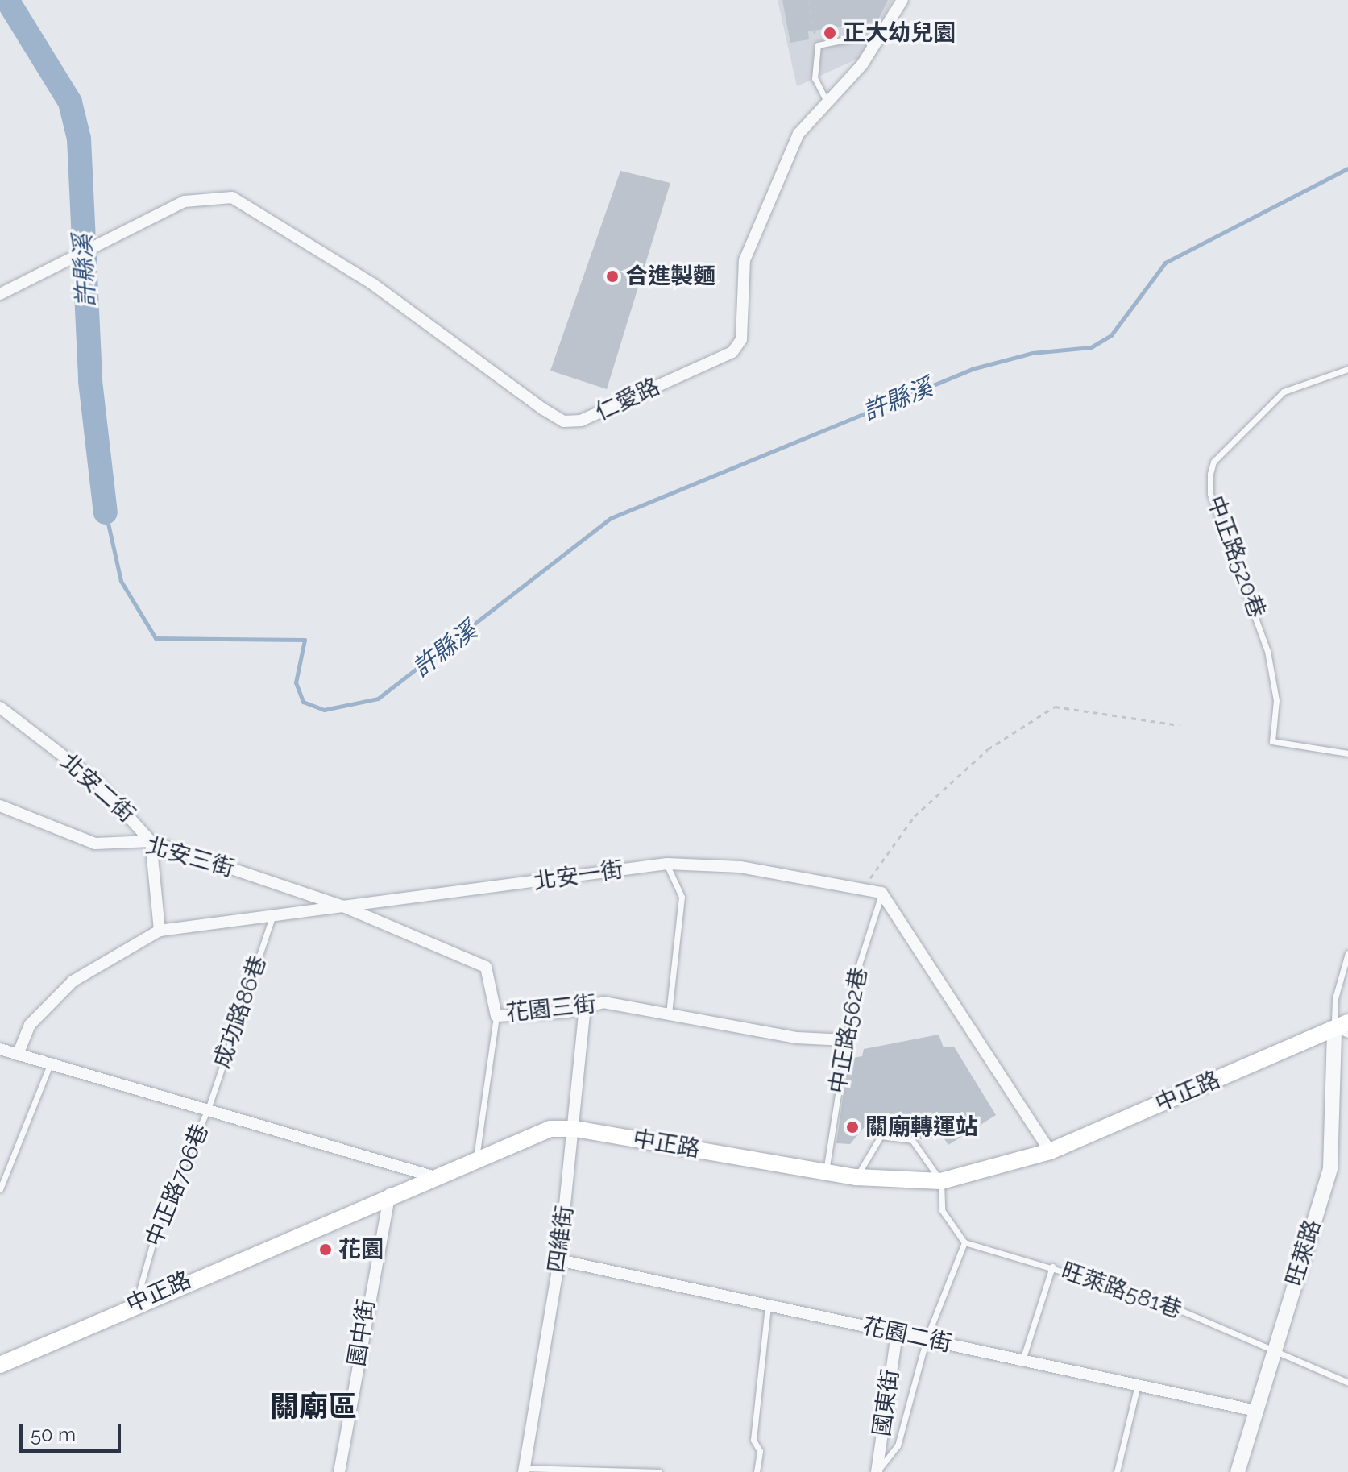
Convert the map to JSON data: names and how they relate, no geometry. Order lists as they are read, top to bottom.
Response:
{
  "streets": {
    "main road": ["中正路"],
    "street": [
      "仁愛路",
      "北安二街",
      "北安三街",
      "北安一街",
      "花園三街",
      "四維街",
      "旺萊路",
      "園中街",
      "花園二街",
      "國東街"
    ],
    "lane": [
      "中正路520巷",
      "成功路86巷",
      "中正路562巷",
      "中正路706巷",
      "旺萊路581巷"
    ]
  },
  "crossings": [
    ["北安二街", "北安三街"],
    ["北安二街", "北安一街"],
    ["北安三街", "北安一街"],
    ["北安三街", "花園三街"],
    ["北安一街", "花園三街"],
    ["北安一街", "成功路86巷"],
    ["北安一街", "中正路562巷"],
    ["花園三街", "中正路562巷"],
    ["花園三街", "四維街"],
    ["成功路86巷", "中正路706巷"],
    ["中正路562巷", "中正路"],
    ["中正路", "中正路706巷"],
    ["中正路", "四維街"],
    ["中正路", "旺萊路"],
    ["中正路", "園中街"],
    ["四維街", "花園二街"],
    ["旺萊路", "旺萊路581巷"],
    ["旺萊路", "花園二街"],
    ["花園二街", "國東街"]
  ],
  "districts": ["關廟區"],
  "water": ["許縣溪"],
  "places": [
    "正大幼兒園",
    "合進製麵",
    "關廟轉運站",
    "花園"
  ],
  "scale_bar": "50 m"
}
